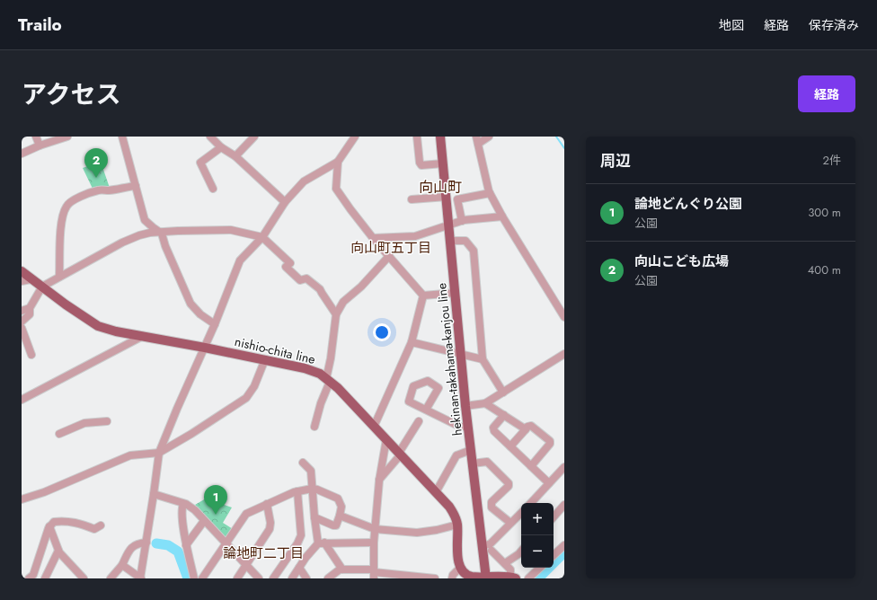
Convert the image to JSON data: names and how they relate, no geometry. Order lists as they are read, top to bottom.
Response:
{
  "streets": {
    "main road": ["nishio-chita line", "hekinan-takahama-kanjou line"]
  },
  "districts": ["向山町", "向山町五丁目", "論地町二丁目"],
  "page": {
    "header": "Trailo",
    "nav": ["地図", "経路", "保存済み"],
    "title": "アクセス",
    "buttons": "経路",
    "heading": ["周辺", "2件"],
    "pins": ["2", "1"],
    "list": [
      {
        "mark": "1",
        "name": "論地どんぐり公園",
        "note": "公園",
        "value": "300 m"
      },
      {
        "mark": "2",
        "name": "向山こども広場",
        "note": "公園",
        "value": "400 m"
      }
    ],
    "map_buttons": ["+", "−"]
  }
}
